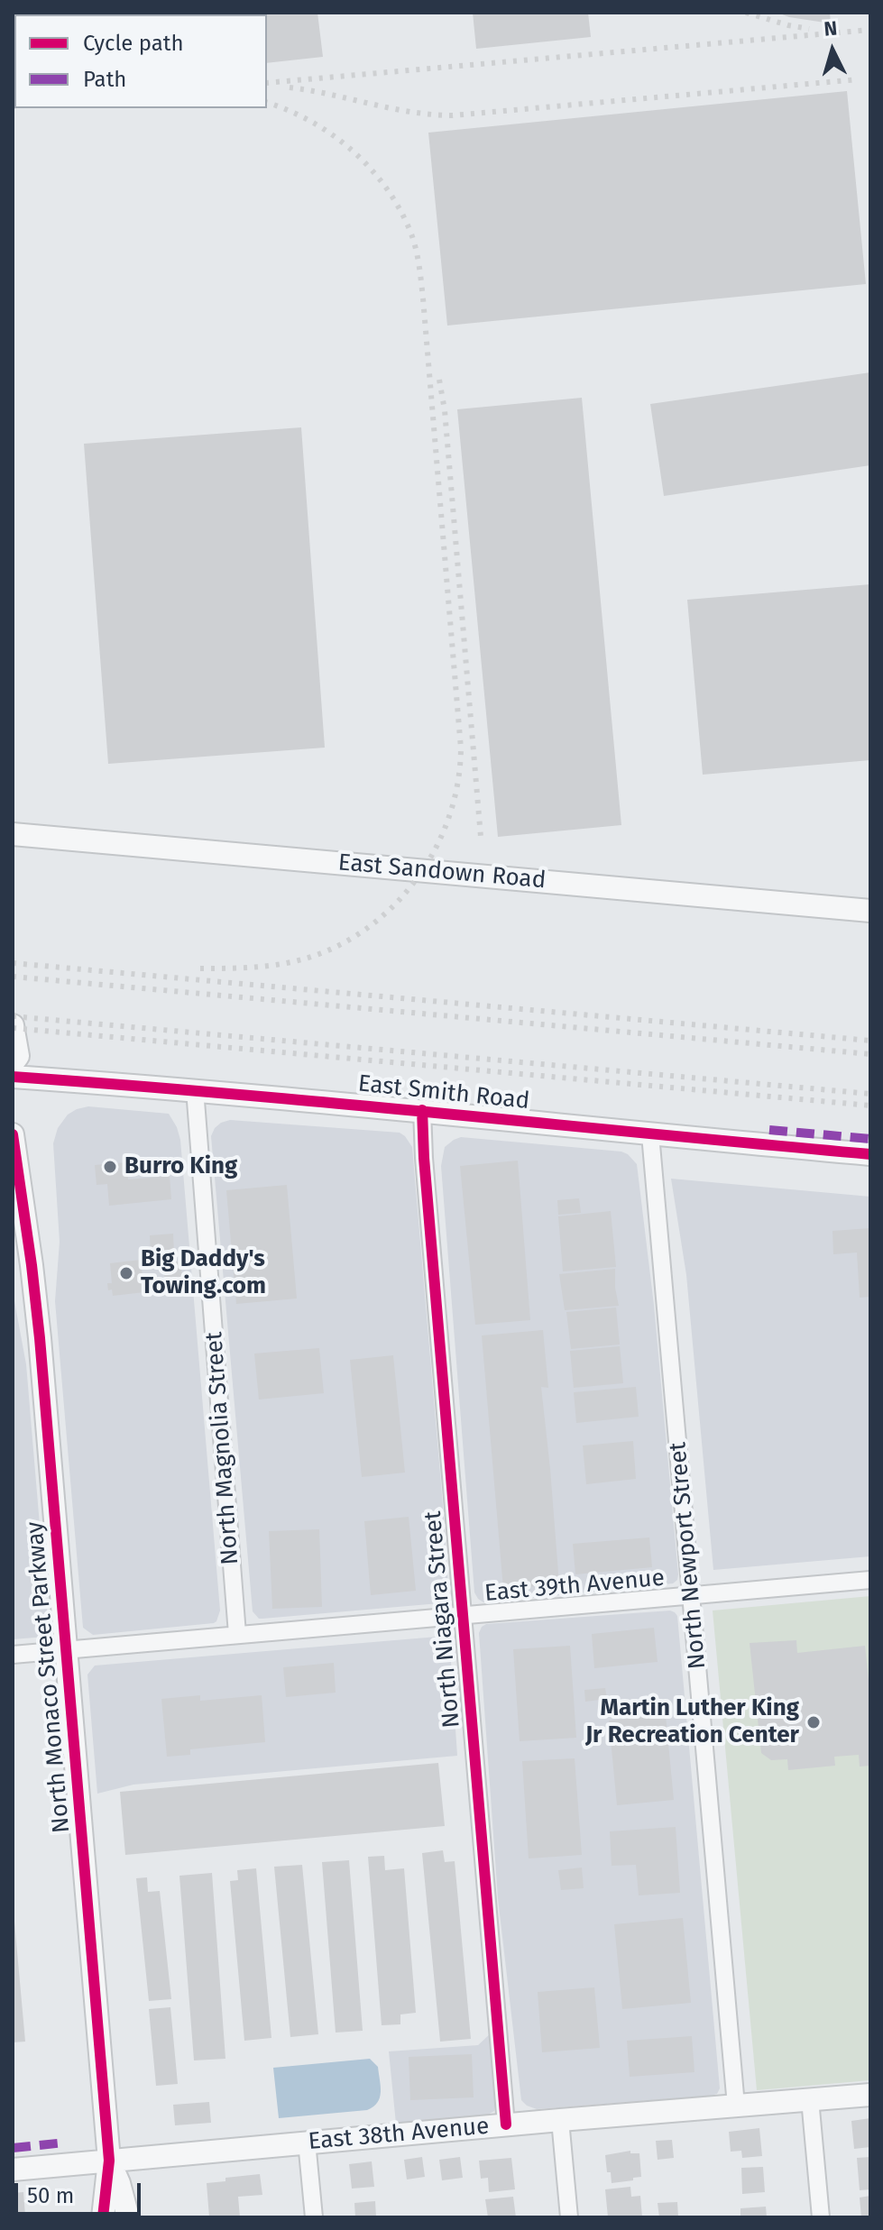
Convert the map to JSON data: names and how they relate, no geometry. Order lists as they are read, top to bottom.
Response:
{
  "streets": {
    "street": [
      "East Sandown Road",
      "East Smith Road",
      "North Magnolia Street",
      "North Newport Street",
      "East 39th Avenue",
      "North Niagara Street",
      "North Monaco Street Parkway",
      "East 38th Avenue"
    ]
  },
  "crossings": [
    ["East Smith Road", "North Magnolia Street"],
    ["East Smith Road", "North Newport Street"],
    ["East Smith Road", "North Niagara Street"],
    ["North Magnolia Street", "East 39th Avenue"],
    ["North Newport Street", "East 39th Avenue"],
    ["North Newport Street", "East 38th Avenue"],
    ["East 39th Avenue", "North Niagara Street"],
    ["East 39th Avenue", "North Monaco Street Parkway"],
    ["North Niagara Street", "East 38th Avenue"],
    ["North Monaco Street Parkway", "East 38th Avenue"]
  ],
  "places": ["Burro King", "Big Daddy's Towing.com", "Martin Luther King Jr Recreation Center"],
  "legend": ["Cycle path", "Path"],
  "scale_bar": "50 m",
  "north": "top"
}
